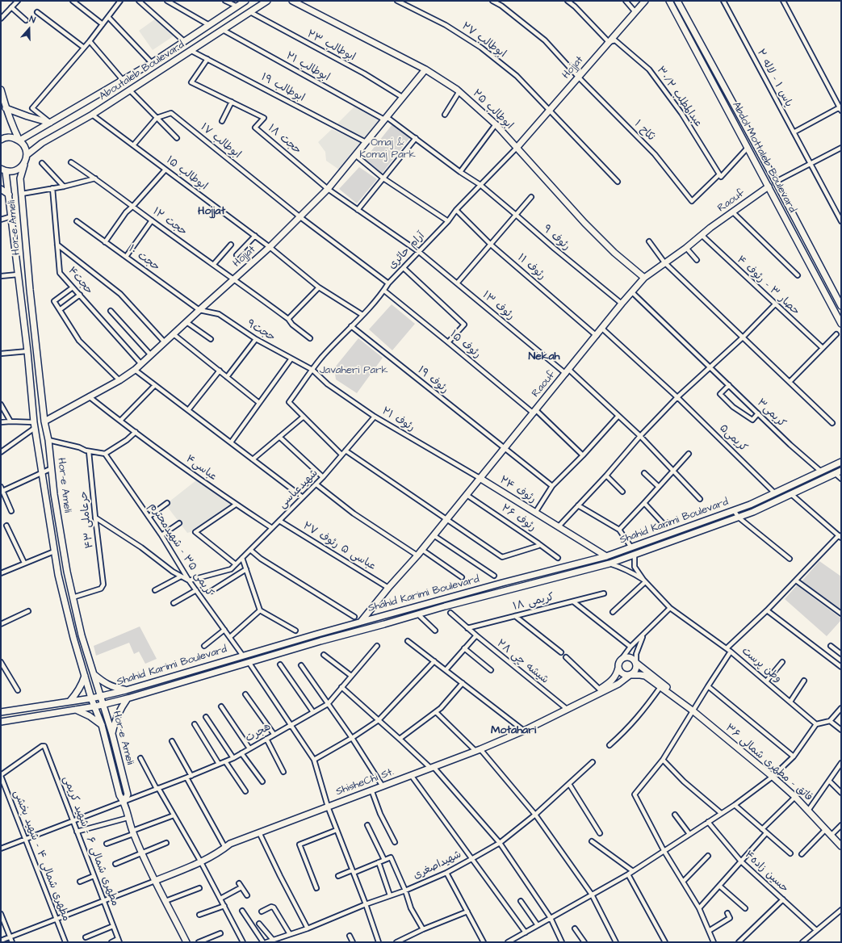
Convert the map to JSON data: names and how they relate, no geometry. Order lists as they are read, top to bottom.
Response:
{
  "streets": {
    "main road": [
      "Hojjat",
      "Aboutaleb Boulevard",
      "ابوطالب ۲۵",
      "Abdol Mottaleb Boulevard",
      "Raouf",
      "Hor-e Ameli",
      "رئوف ۲۴",
      "Shahid Karimi Boulevard",
      "فاتق - مطهری شمالی ۳۶",
      "ShisheChi St."
    ],
    "street": [
      "ابوطالب ۲۷",
      "ابوطالب ۲۳",
      "ابوطالب ۲۱",
      "یاس ۱ - لاله ۲",
      "ابوطالب ۱۹",
      "عبدالمطلب ۳۰/۲",
      "نکاح ۱",
      "حجت ۱۸",
      "ابوطالب ۱۷",
      "ابوطالب ۱۵",
      "حجت ۱۲",
      "رئوف ۹",
      "آرام حائری",
      "حجت ۱۰",
      "رئوف ۱۱",
      "حجت۴",
      "حصار ۳ - رئوف ۴",
      "رئوف ۱۳",
      "حجت۹",
      "رئوف ۱۵",
      "رئوف ۱۹",
      "کریمی۳",
      "رئوف ۲۱",
      "کریمی۵",
      "عباسی۴",
      "شهیدعباسی",
      "رئوف ۲۶",
      "حرعاملی ۴۳",
      "عباسی ۵ رئوف ۲۷",
      "کریمی ۳۵ - شهیدمحترم",
      "کریمی ۱۸",
      "شیشه چی ۲۸",
      "وطن پرست",
      "هجرت",
      "مطهری شمالی ۶ - شهید کریمی",
      "مطهری شمالی ۴ - شهید بخشی",
      "شهیداصغری",
      "حسین زاده۴"
    ]
  },
  "crossings": [
    ["ابوطالب ۲۷", "Hojjat"],
    ["ابوطالب ۲۳", "Hojjat"],
    ["ابوطالب ۲۳", "Aboutaleb Boulevard"],
    ["ابوطالب ۲۱", "Hojjat"],
    ["ابوطالب ۲۱", "Aboutaleb Boulevard"],
    ["ابوطالب ۲۱", "رئوف ۹"],
    ["Hojjat", "ابوطالب ۱۹"],
    ["Hojjat", "عبدالمطلب ۳۰/۲"],
    ["Hojjat", "ابوطالب ۲۵"],
    ["Hojjat", "نکاح ۱"],
    ["Hojjat", "حجت ۱۸"],
    ["Hojjat", "ابوطالب ۱۷"],
    ["Hojjat", "ابوطالب ۱۵"],
    ["Hojjat", "حجت ۱۲"],
    ["Hojjat", "Hor-e Ameli"],
    ["Hojjat", "آرام حائری"],
    ["Hojjat", "حجت ۱۰"],
    ["Hojjat", "حجت۴"],
    ["Hojjat", "رئوف ۱۳"],
    ["Hojjat", "حجت۹"],
    ["Hojjat", "عباسی۴"],
    ["Aboutaleb Boulevard", "ابوطالب ۱۹"],
    ["Aboutaleb Boulevard", "ابوطالب ۱۵"],
    ["Aboutaleb Boulevard", "Hor-e Ameli"],
    ["ابوطالب ۱۹", "حجت ۱۸"],
    ["عبدالمطلب ۳۰/۲", "نکاح ۱"],
    ["ابوطالب ۲۵", "Raouf"],
    ["ابوطالب ۲۵", "آرام حائری"],
    ["حجت ۱۸", "رئوف ۱۳"],
    ["Abdol Mottaleb Boulevard", "Raouf"],
    ["ابوطالب ۱۵", "آرام حائری"],
    ["Raouf", "رئوف ۹"],
    ["Raouf", "رئوف ۱۱"],
    ["Raouf", "حصار ۳ - رئوف ۴"],
    ["Raouf", "رئوف ۱۳"],
    ["Raouf", "رئوف ۱۵"],
    ["Raouf", "رئوف ۱۹"],
    ["Raouf", "کریمی۳"],
    ["Raouf", "رئوف ۲۱"],
    ["Raouf", "کریمی۵"],
    ["Raouf", "رئوف ۲۴"],
    ["Raouf", "رئوف ۲۶"],
    ["Raouf", "Shahid Karimi Boulevard"],
    ["Raouf", "عباسی ۵ رئوف ۲۷"],
    ["Hor-e Ameli", "حرعاملی ۴۳"],
    ["Hor-e Ameli", "Shahid Karimi Boulevard"],
    ["Hor-e Ameli", "هجرت"],
    ["Hor-e Ameli", "ShisheChi St."],
    ["رئوف ۹", "آرام حائری"],
    ["آرام حائری", "رئوف ۱۱"],
    ["آرام حائری", "رئوف ۱۳"],
    ["آرام حائری", "حجت۹"],
    ["آرام حائری", "رئوف ۱۵"],
    ["آرام حائری", "رئوف ۱۹"],
    ["آرام حائری", "رئوف ۲۱"],
    ["حجت ۱۰", "حجت۹"],
    ["حجت۹", "رئوف ۲۱"],
    ["کریمی۳", "Shahid Karimi Boulevard"],
    ["رئوف ۲۱", "شهیدعباسی"],
    ["رئوف ۲۱", "رئوف ۲۴"],
    ["کریمی۵", "Shahid Karimi Boulevard"],
    ["عباسی۴", "شهیدعباسی"],
    ["شهیدعباسی", "عباسی ۵ رئوف ۲۷"],
    ["شهیدعباسی", "کریمی ۳۵ - شهیدمحترم"],
    ["رئوف ۲۴", "Shahid Karimi Boulevard"],
    ["Shahid Karimi Boulevard", "کریمی ۳۵ - شهیدمحترم"],
    ["کریمی ۱۸", "شیشه چی ۲۸"],
    ["شیشه چی ۲۸", "ShisheChi St."],
    ["هجرت", "مطهری شمالی ۶ - شهید کریمی"],
    ["هجرت", "مطهری شمالی ۴ - شهید بخشی"],
    ["مطهری شمالی ۶ - شهید کریمی", "مطهری شمالی ۴ - شهید بخشی"]
  ],
  "districts": ["Hojjat", "Nekah", "Motahari"],
  "parks": ["Omaj & Komaj Park", "Javaheri Park"],
  "north": "top"
}
